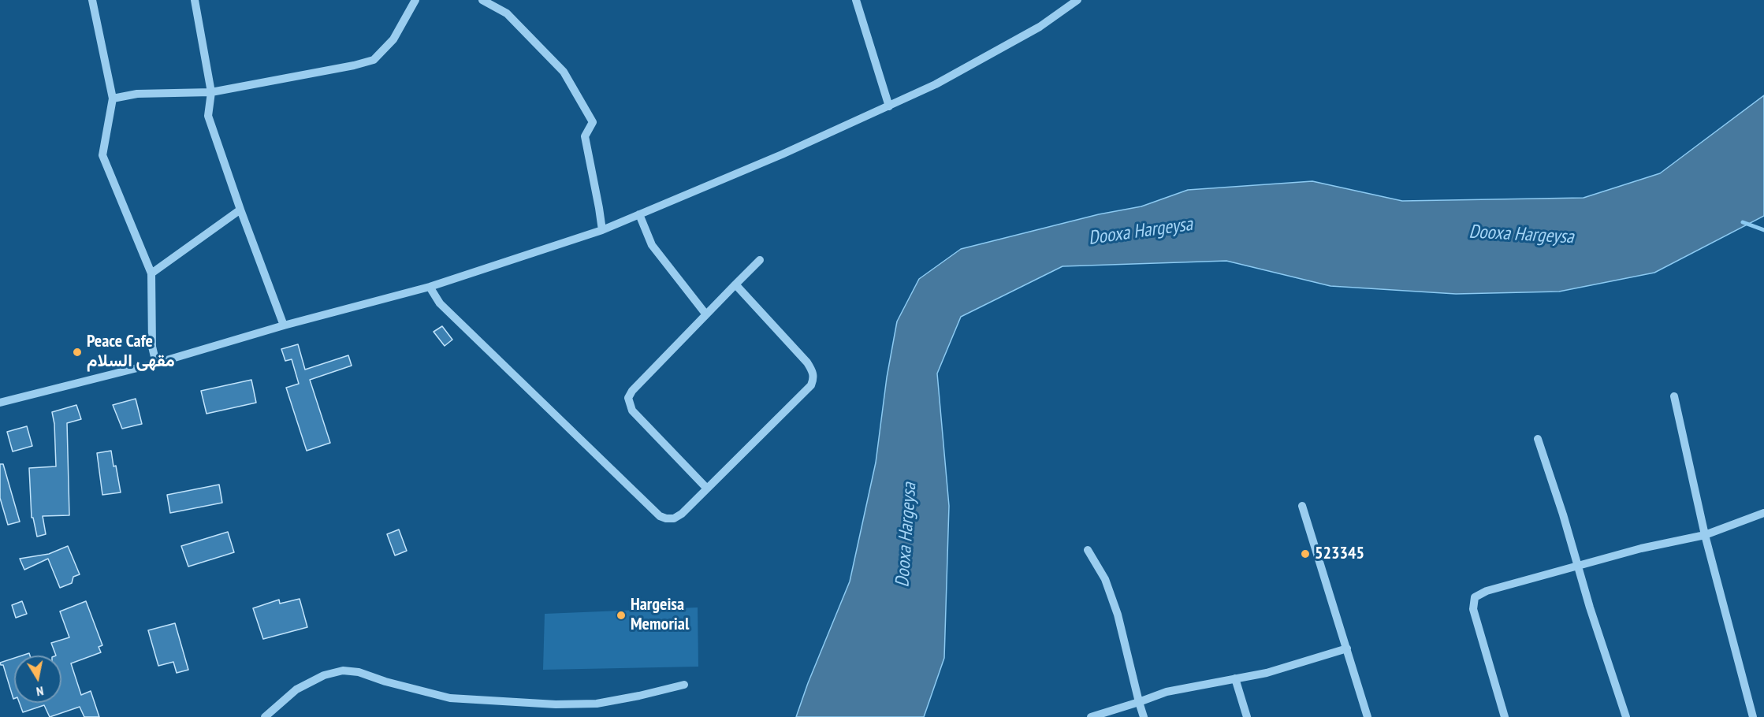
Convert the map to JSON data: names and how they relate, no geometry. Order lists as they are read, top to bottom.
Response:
{
  "water": ["Dooxa Hargeysa"],
  "places": ["Peace Cafe مقهى السلام", "523345", "Hargeisa Memorial"],
  "north": "bottom"
}
